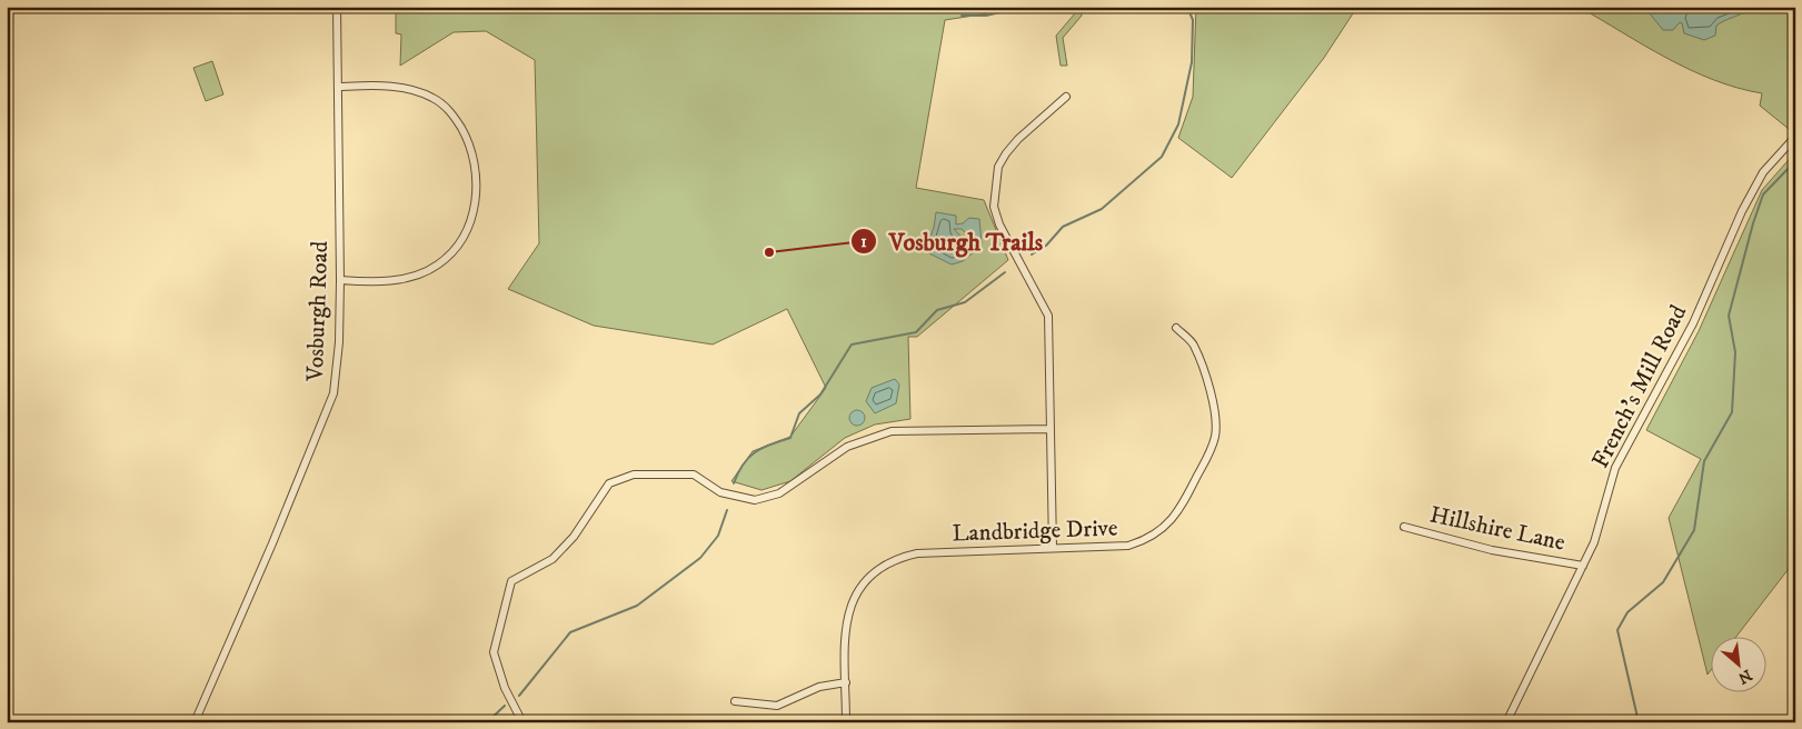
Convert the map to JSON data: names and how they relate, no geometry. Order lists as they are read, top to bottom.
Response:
{
  "streets": {
    "street": [
      "Vosburgh Road",
      "French's Mill Road",
      "Hillshire Lane",
      "Landbridge Drive"
    ]
  },
  "crossings": [
    ["French's Mill Road", "Hillshire Lane"]
  ],
  "places": ["Vosburgh Trails"],
  "north": "bottom right"
}
